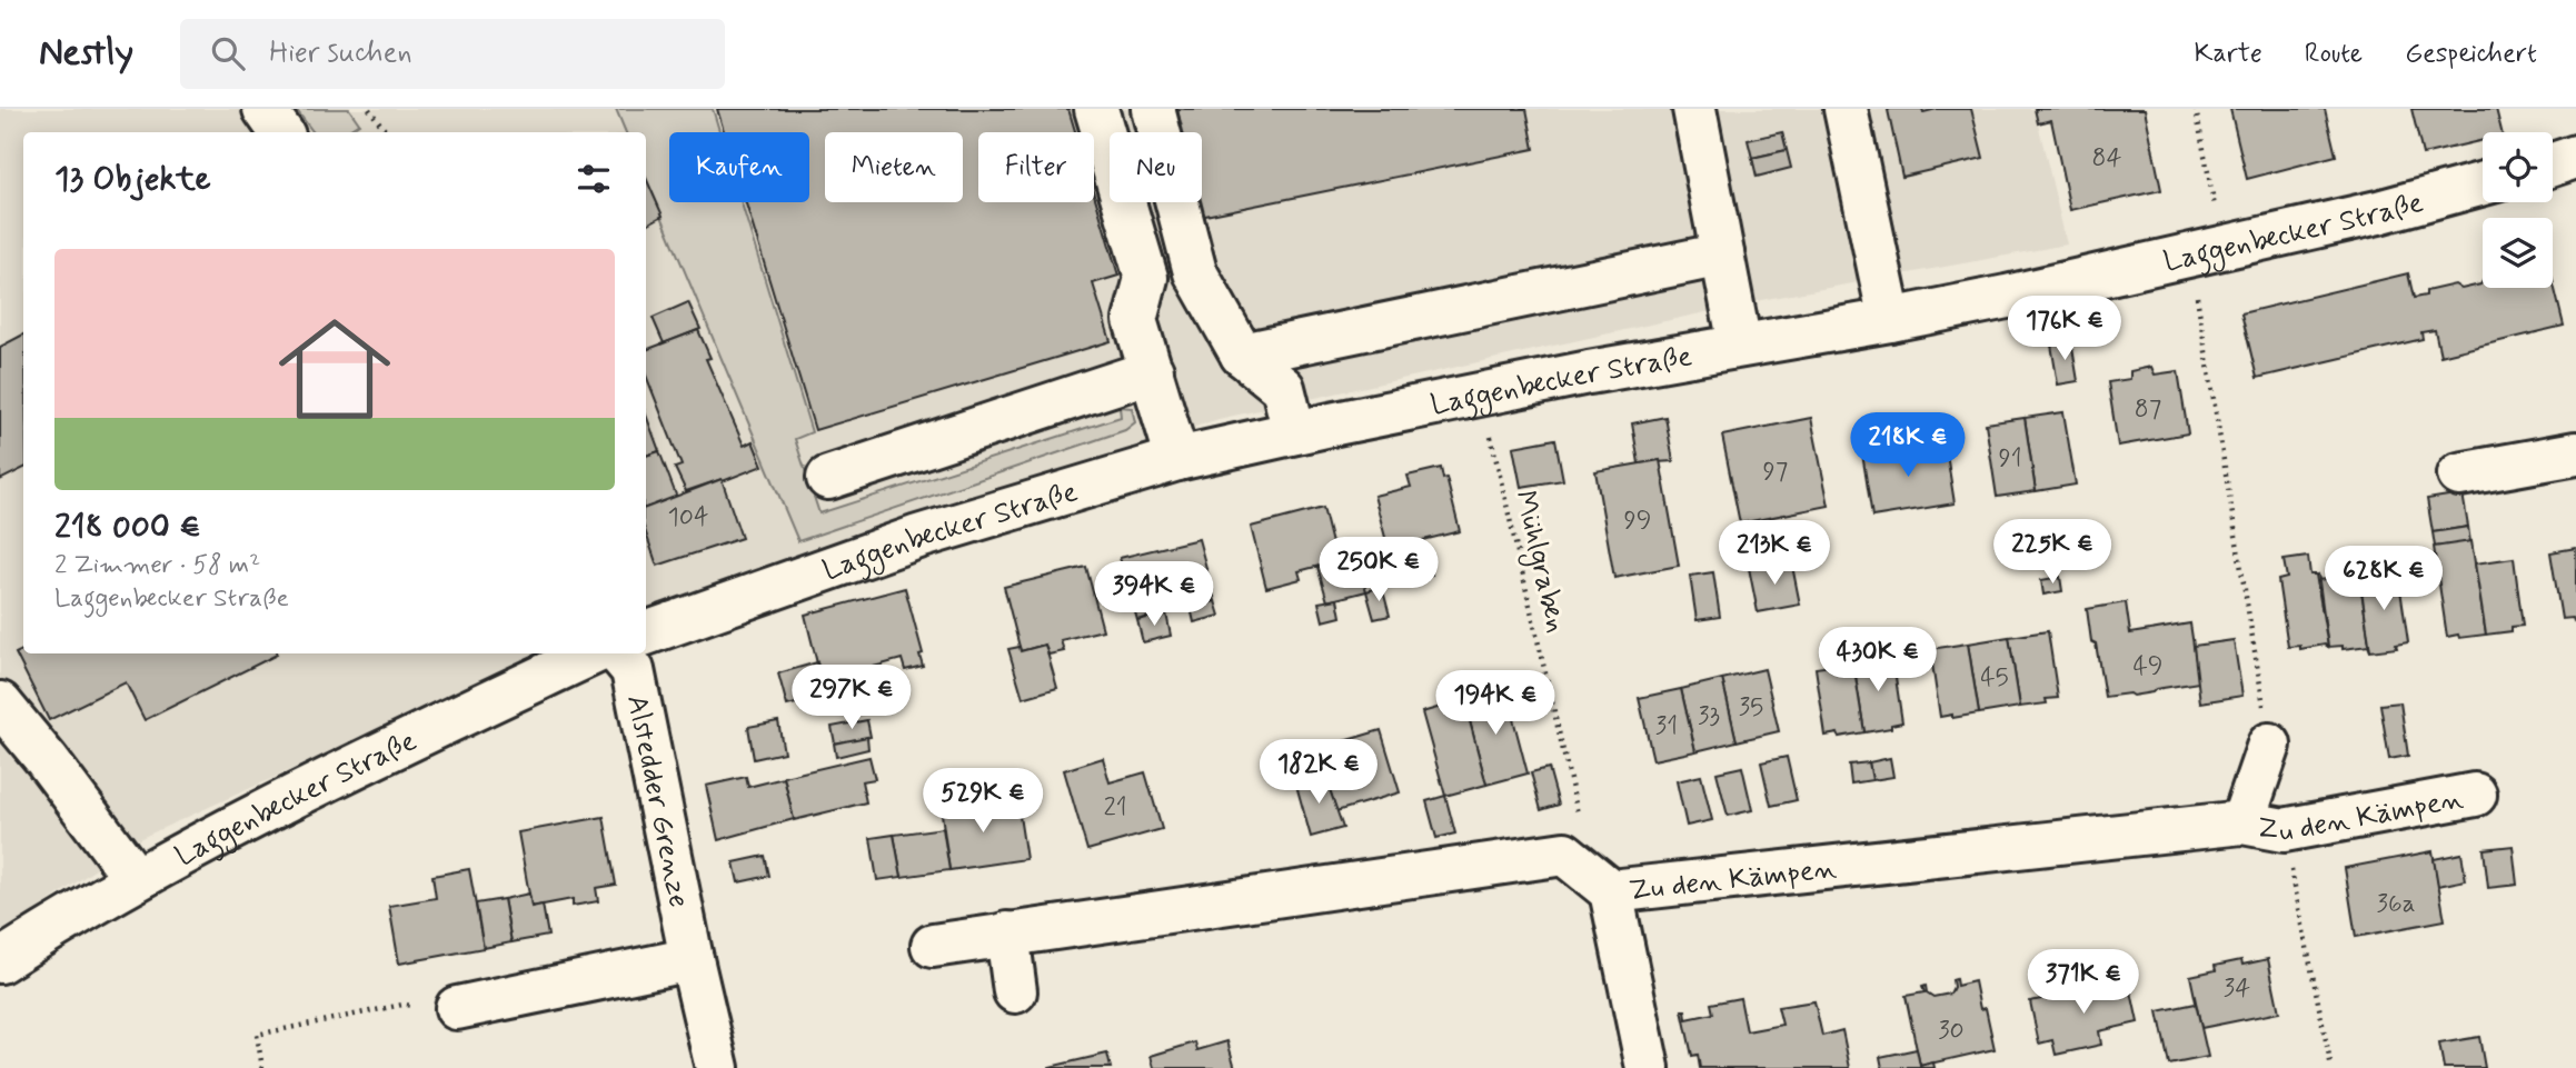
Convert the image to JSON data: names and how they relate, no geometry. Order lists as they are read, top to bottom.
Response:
{
  "streets": {
    "street": ["Laggenbecker Straße", "Alstedder Grenze", "Zu den Kämpen"],
    "path": ["Mühlgraben"]
  },
  "crossings": [
    ["Laggenbecker Straße", "Mühlgraben"],
    ["Mühlgraben", "Zu den Kämpen"]
  ],
  "house_numbers": [
    "84",
    "87",
    "91",
    "97",
    "104",
    "99",
    "49",
    "45",
    "35",
    "33",
    "31",
    "21",
    "36a",
    "34",
    "30"
  ],
  "page": {
    "header": "Nestly",
    "search": "Hier suchen",
    "nav": ["Karte", "Route", "Gespeichert"],
    "chip": [
      "Kaufen",
      "Mieten",
      "Filter",
      "Neu"
    ],
    "heading": "13 Objekte",
    "list": [
      {
        "name": "218 000 €",
        "note": "2 Zimmer · 58 m² · Laggenbecker Straße"
      }
    ],
    "price": [
      "176K €",
      "218K €",
      "225K €",
      "213K €",
      "250K €",
      "628K €",
      "394K €",
      "430K €",
      "297K €",
      "194K €",
      "182K €",
      "529K €",
      "371K €"
    ]
  }
}
